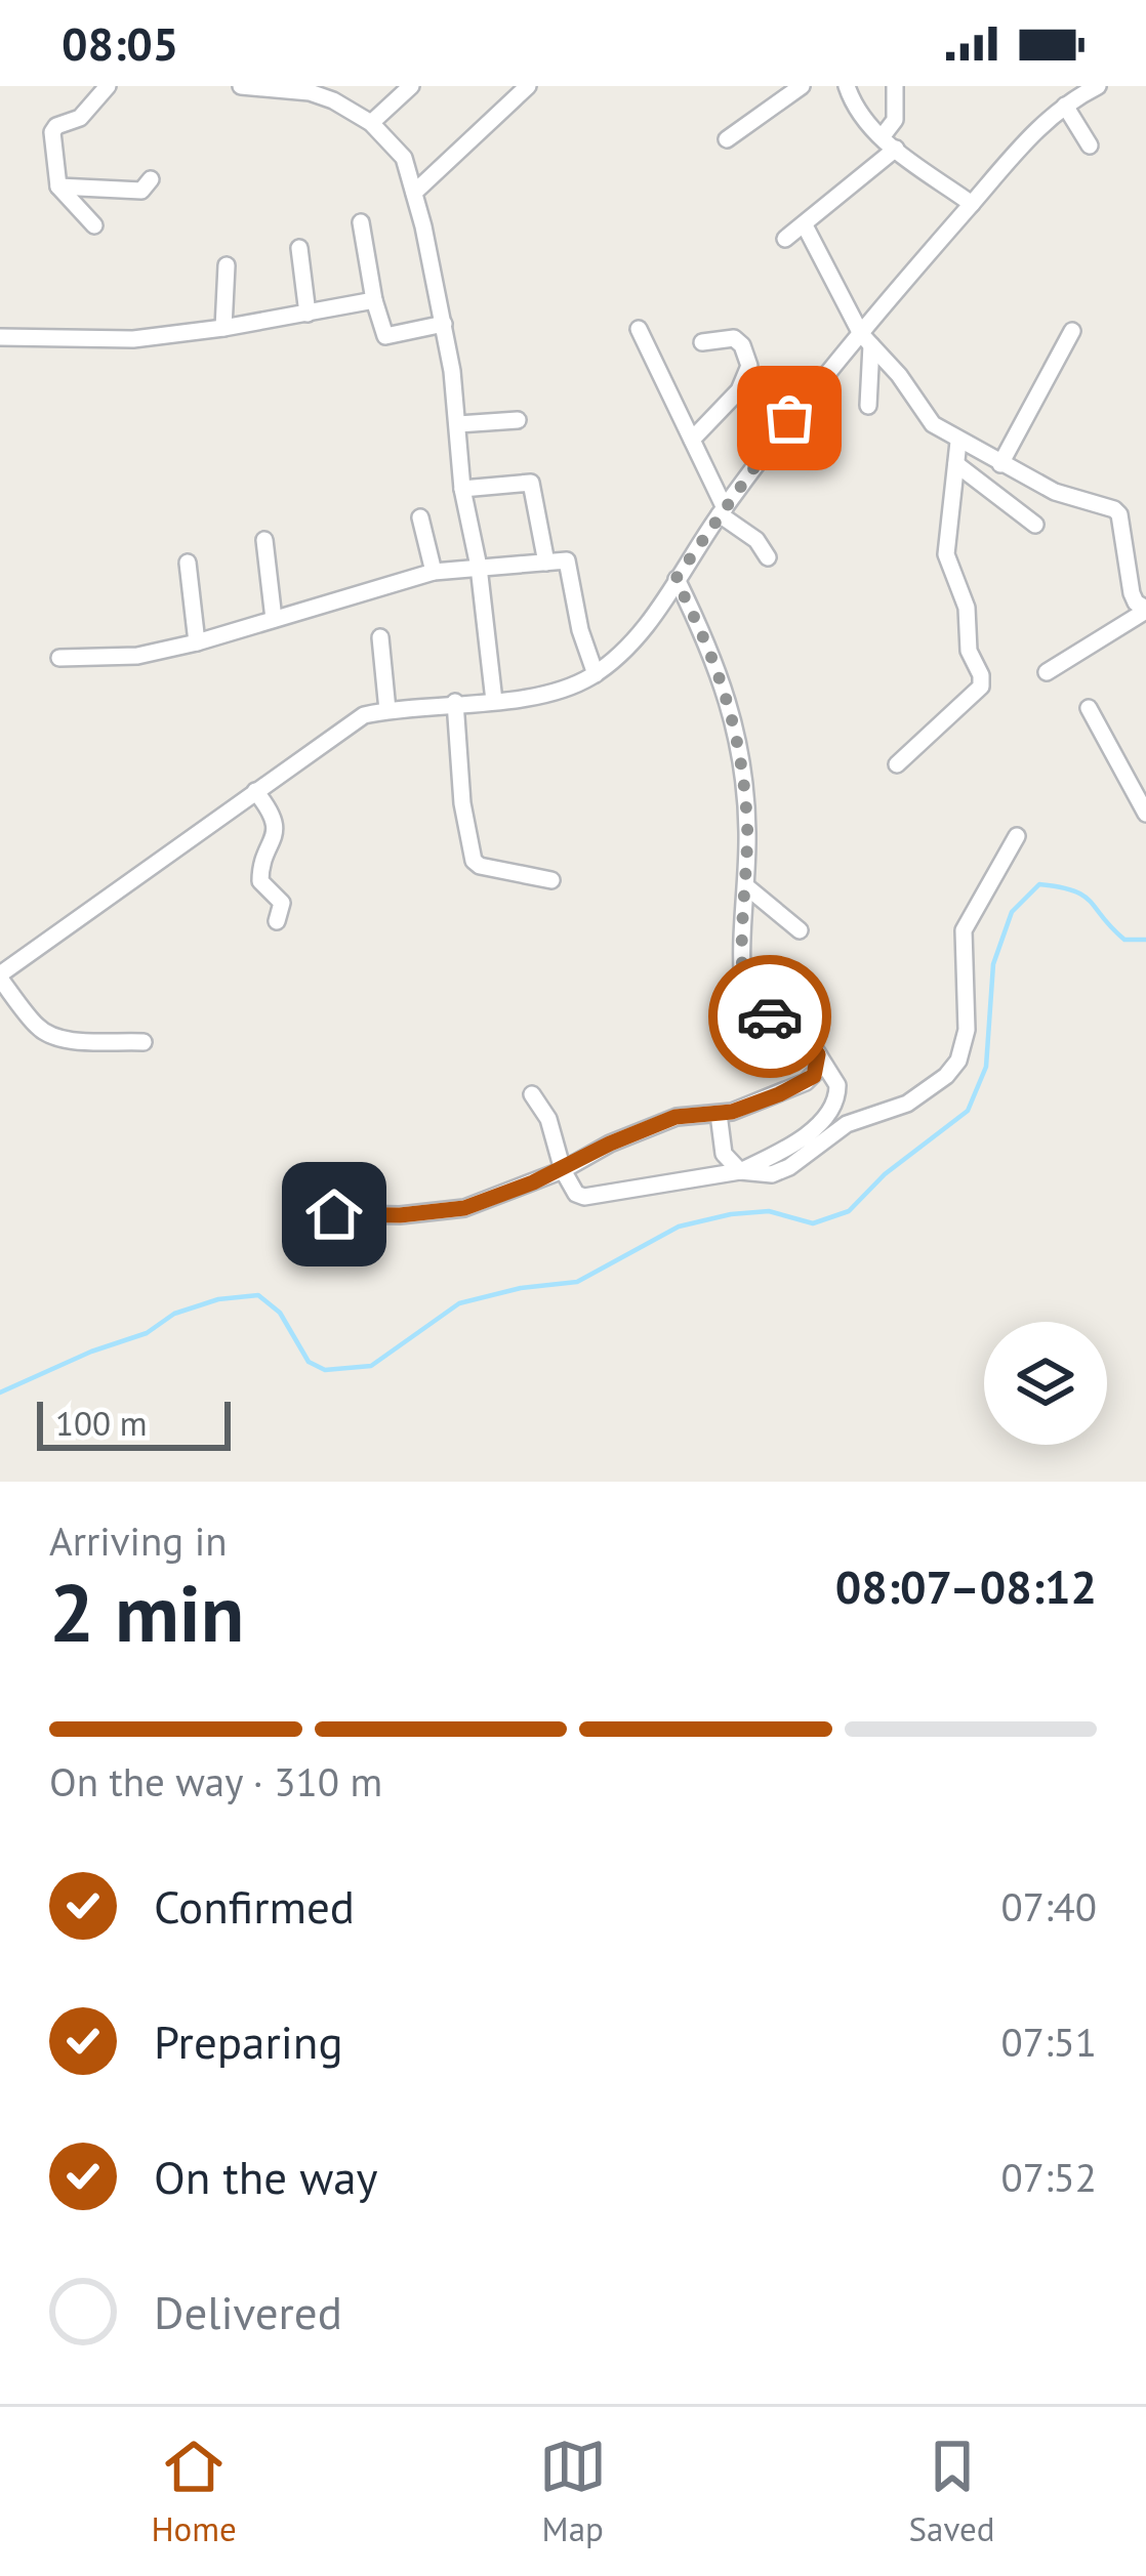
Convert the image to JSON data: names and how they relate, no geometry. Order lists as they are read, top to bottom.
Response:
{
  "scale_bar": "100 m",
  "page": {
    "status": "08:05",
    "scale": "100 m",
    "heading": ["2 min", "Arriving in", "08:07–08:12"],
    "bar": "On the way · 310 m",
    "list": [
      ["Confirmed", "07:40"],
      ["Preparing", "07:51"],
      ["On the way", "07:52"],
      "Delivered"
    ],
    "tabs": ["Home", "Map", "Saved"]
  }
}
